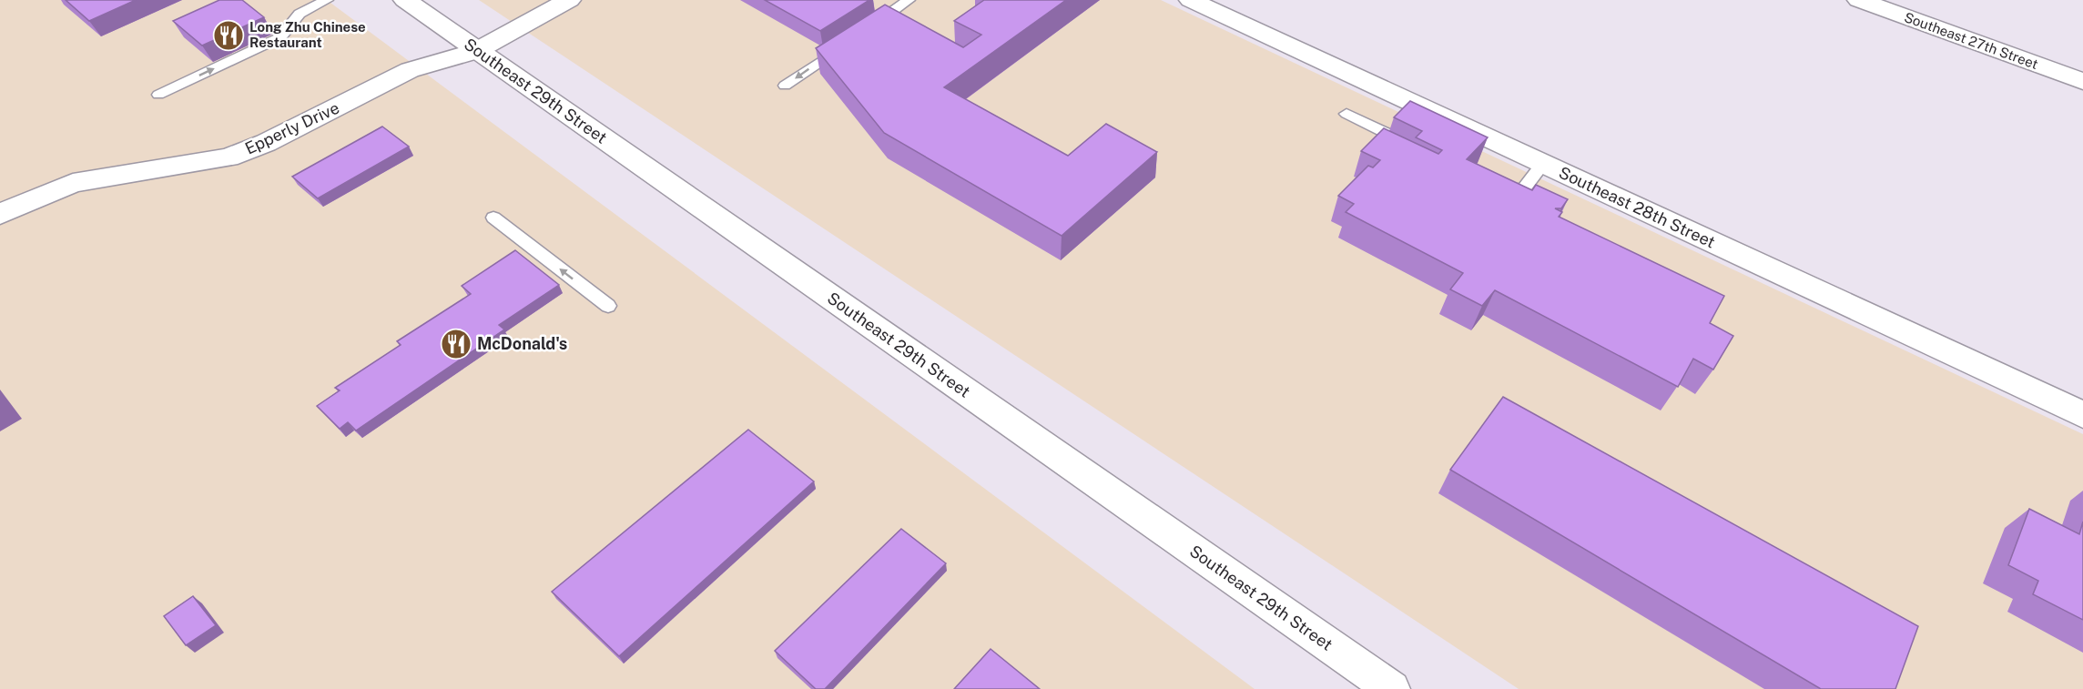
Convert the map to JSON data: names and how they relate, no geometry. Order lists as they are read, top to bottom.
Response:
{
  "streets": {
    "street": [
      "Southeast 27th Street",
      "Southeast 29th Street",
      "Epperly Drive",
      "Southeast 28th Street"
    ]
  },
  "crossings": [
    ["Southeast 29th Street", "Epperly Drive"]
  ],
  "places": {
    "restaurant": ["Long Zhu Chinese Restaurant", "McDonald's"]
  }
}
